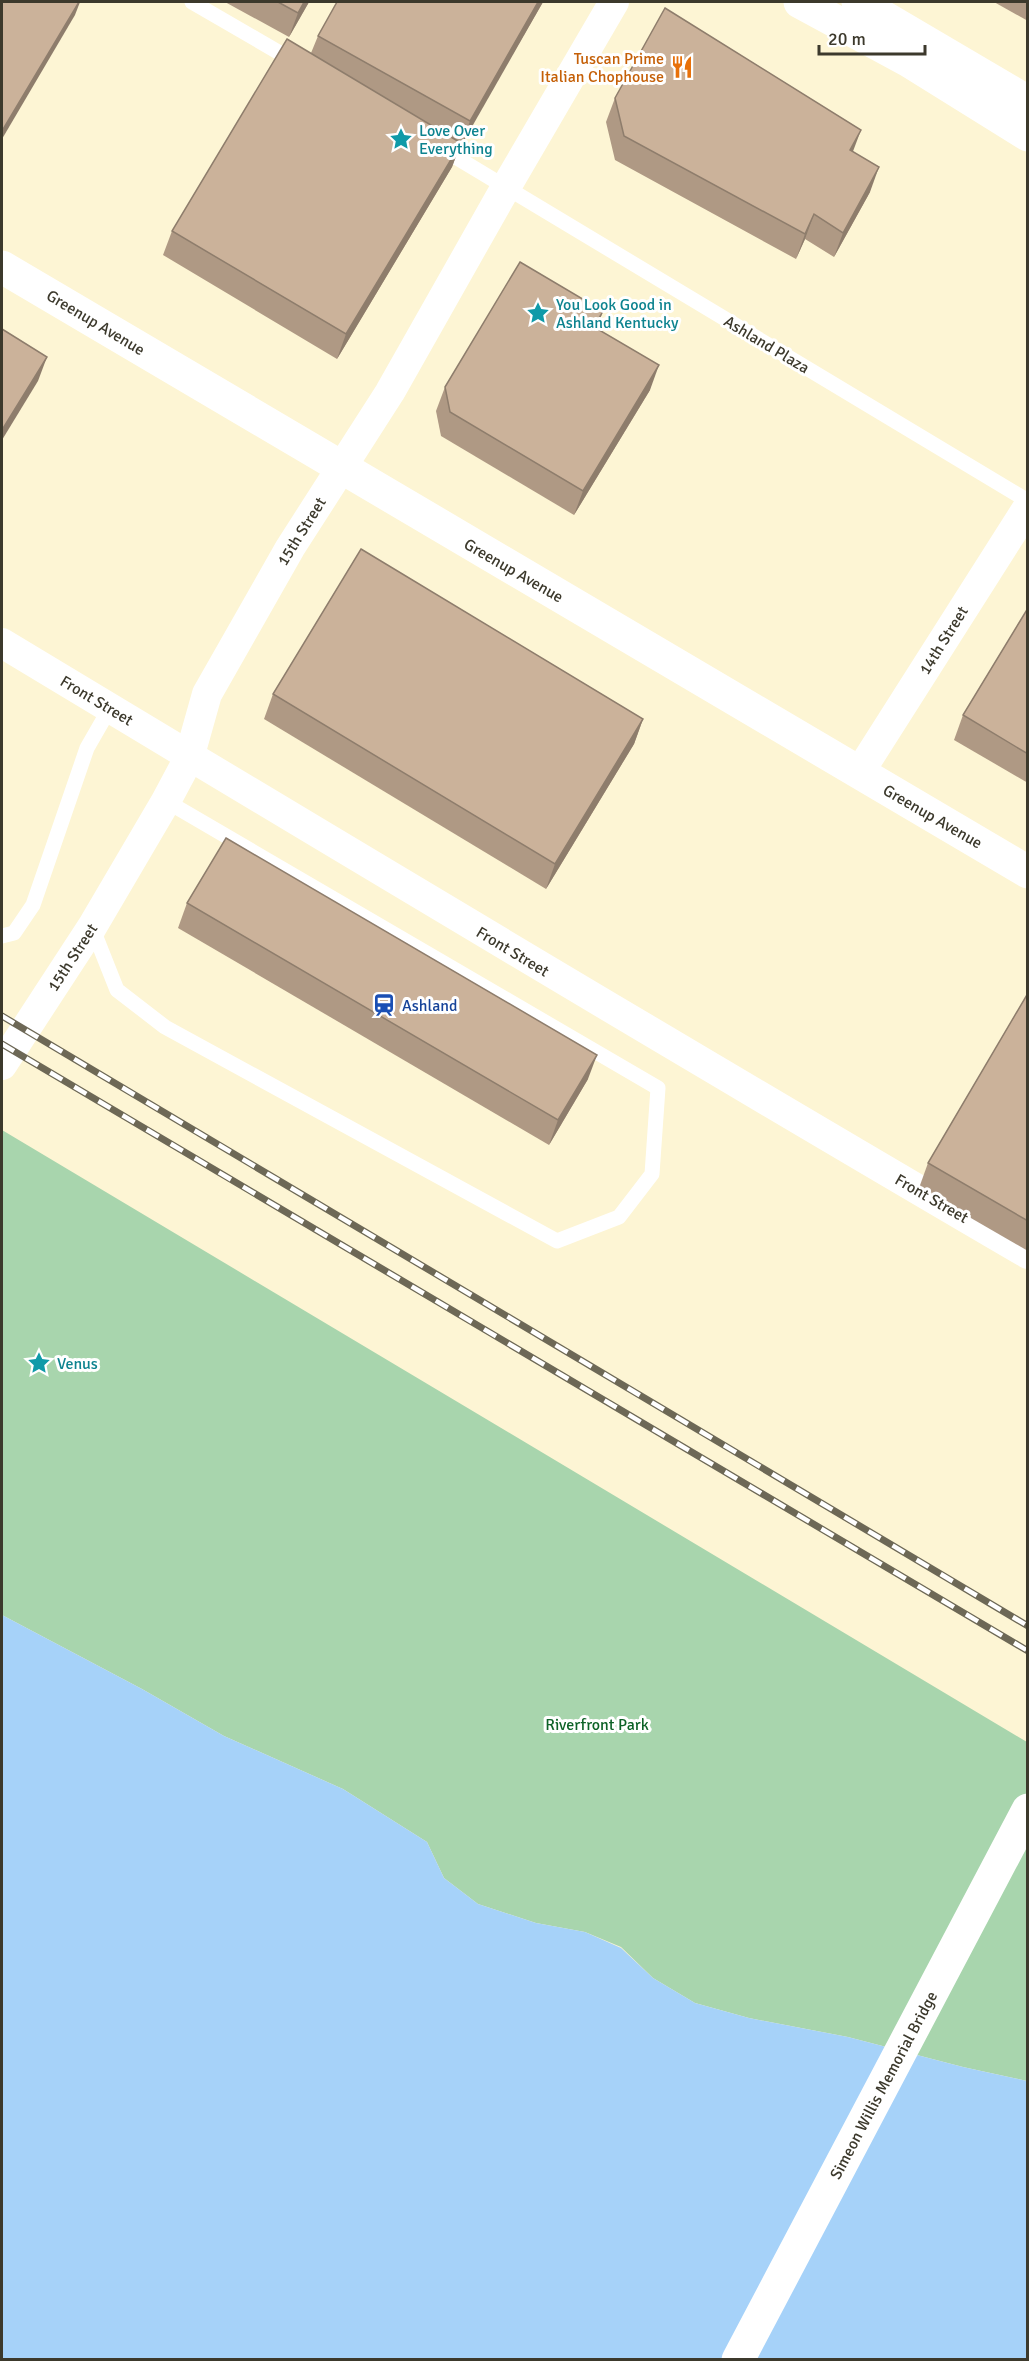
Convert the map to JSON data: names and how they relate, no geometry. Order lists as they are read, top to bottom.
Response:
{
  "streets": {
    "main road": ["Greenup Avenue", "Simeon Willis Memorial Bridge"],
    "street": ["15th Street", "14th Street", "Front Street"],
    "lane": ["Ashland Plaza"]
  },
  "crossings": [
    ["Greenup Avenue", "15th Street"],
    ["Greenup Avenue", "14th Street"],
    ["Ashland Plaza", "15th Street"],
    ["15th Street", "Front Street"]
  ],
  "parks": ["Riverfront Park"],
  "places": {
    "restaurant": ["Tuscan Prime Italian Chophouse"],
    "place": ["Love Over Everything", "You Look Good in Ashland Kentucky", "Venus"],
    "station": ["Ashland"]
  },
  "scale_bar": "20 m"
}
